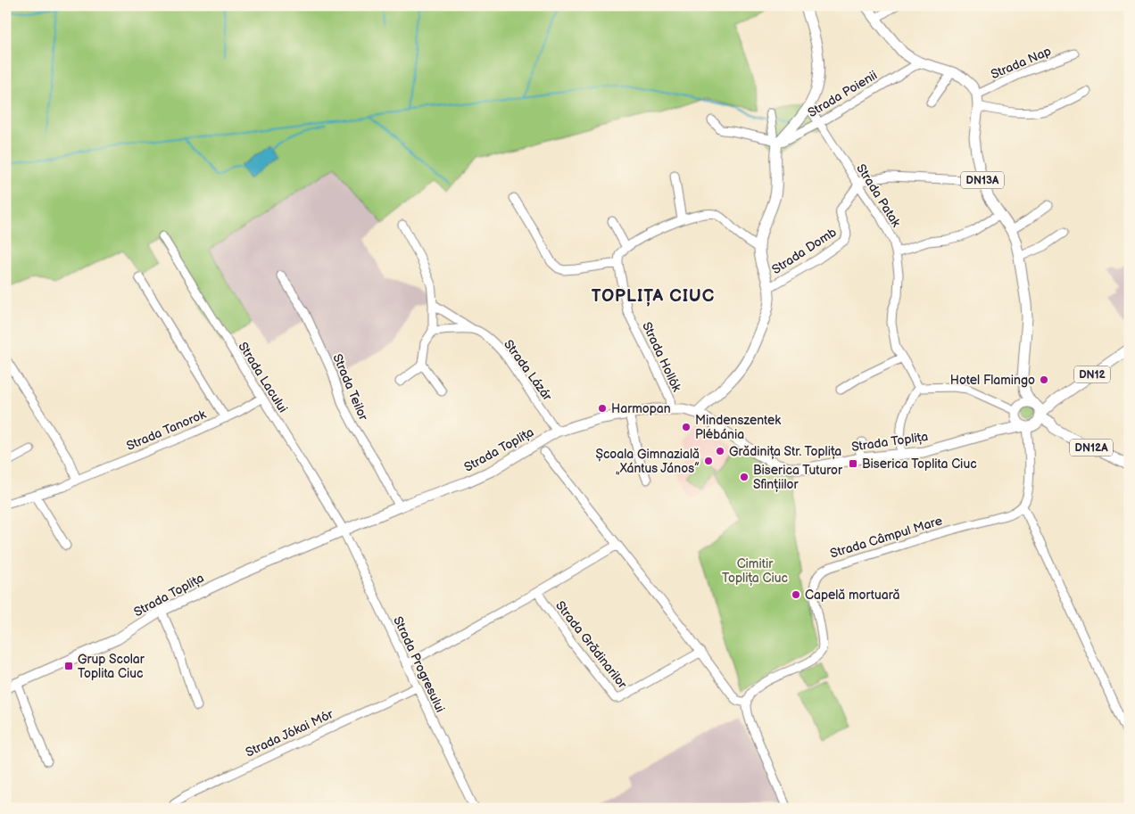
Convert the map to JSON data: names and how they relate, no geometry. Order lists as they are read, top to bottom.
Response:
{
  "streets": {
    "main road": [
      "DN13A",
      "DN12",
      "Strada Toplița",
      "DN12A"
    ],
    "street": [
      "Strada Nap",
      "Strada Poienii",
      "Strada Patak",
      "Strada Domb",
      "Strada Hollók",
      "Strada Lázár",
      "Strada Lacului",
      "Strada Teilor",
      "Strada Tanorok",
      "Strada Câmpul Mare",
      "Strada Grădinarilor",
      "Strada Progresului",
      "Strada Jókai Mór"
    ]
  },
  "crossings": [
    ["Strada Nap", "DN13A"],
    ["Strada Poienii", "Strada Patak"],
    ["DN13A", "DN12"],
    ["DN13A", "Strada Toplița"],
    ["DN13A", "DN12A"],
    ["Strada Patak", "Strada Domb"],
    ["Strada Hollók", "Strada Toplița"],
    ["Strada Lázár", "Strada Toplița"],
    ["DN12", "Strada Toplița"],
    ["DN12", "DN12A"],
    ["Strada Lacului", "Strada Tanorok"],
    ["Strada Lacului", "Strada Toplița"],
    ["Strada Lacului", "Strada Progresului"],
    ["Strada Teilor", "Strada Toplița"],
    ["Strada Toplița", "DN12A"],
    ["Strada Toplița", "Strada Progresului"],
    ["Strada Progresului", "Strada Jókai Mór"]
  ],
  "districts": ["TOPLIȚA CIUC"],
  "parks": ["Cimitir Toplița Ciuc"],
  "places": {
    "other": [
      "Hotel Flamingo",
      "Harmopan",
      "Mindenszentek Plébánia",
      "Grădinița Str. Toplița",
      "Școala Gimnazială „Xántus János”",
      "Biserica Tuturor Sfințiilor",
      "Capelă mortuară"
    ],
    "transit": ["Biserica Toplita Ciuc", "Grup Scolar Toplita Ciuc"]
  }
}
